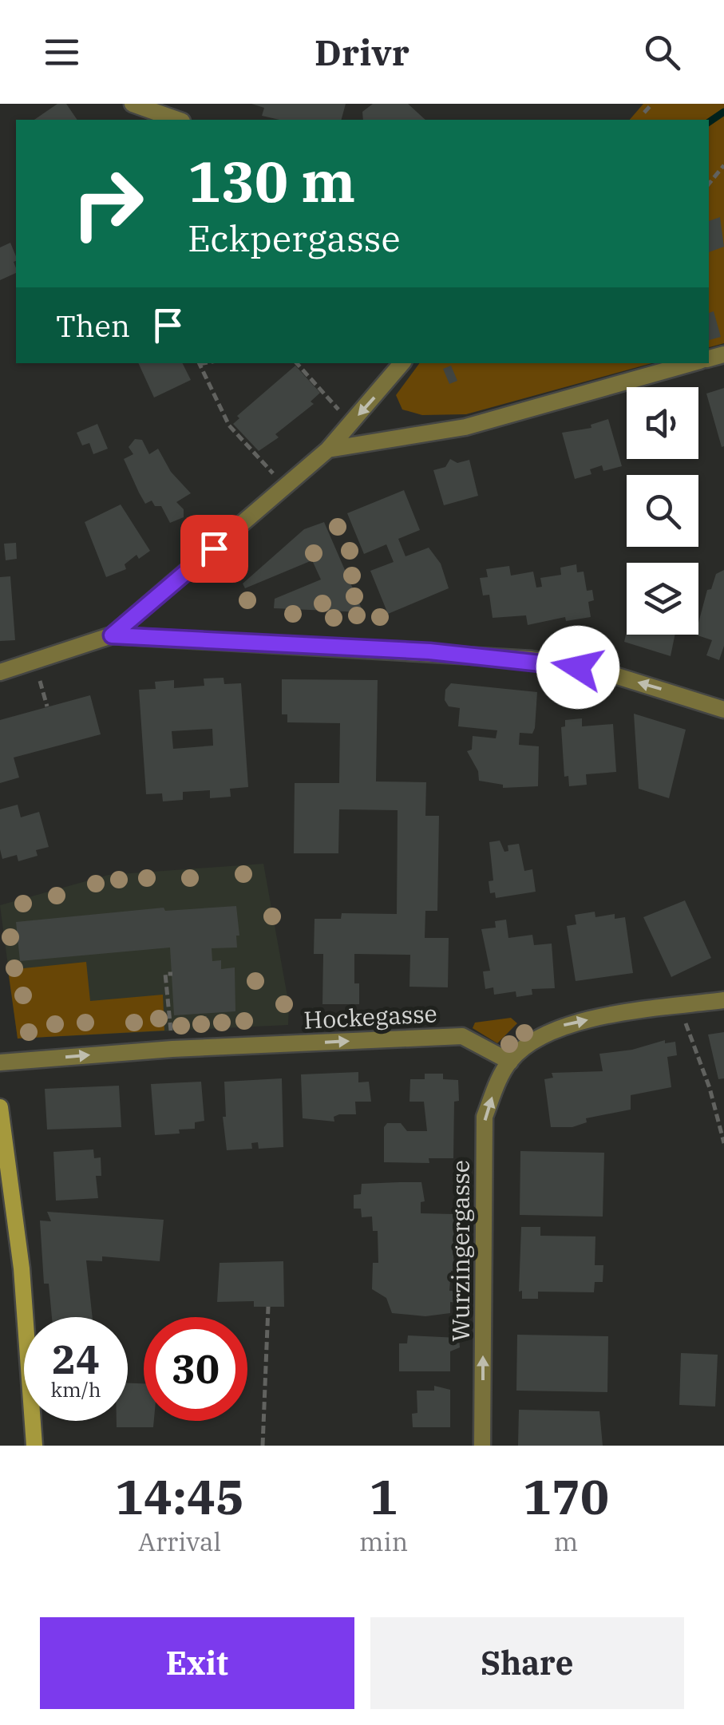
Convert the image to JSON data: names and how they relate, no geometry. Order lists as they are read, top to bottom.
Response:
{
  "streets": {
    "street": ["Hockegasse", "Wurzingergasse"]
  },
  "crossings": [
    ["Hockegasse", "Wurzingergasse"]
  ],
  "one_way": ["Hockegasse", "Wurzingergasse"],
  "page": {
    "header": "Drivr",
    "turn": ["130 m", "Eckpergasse"],
    "then": "Then",
    "speed": "24 km/h",
    "limit": "30",
    "eta": [
      "14:45",
      "Arrival",
      "1",
      "min",
      "170",
      "m"
    ],
    "buttons": ["Exit", "Share"]
  }
}
